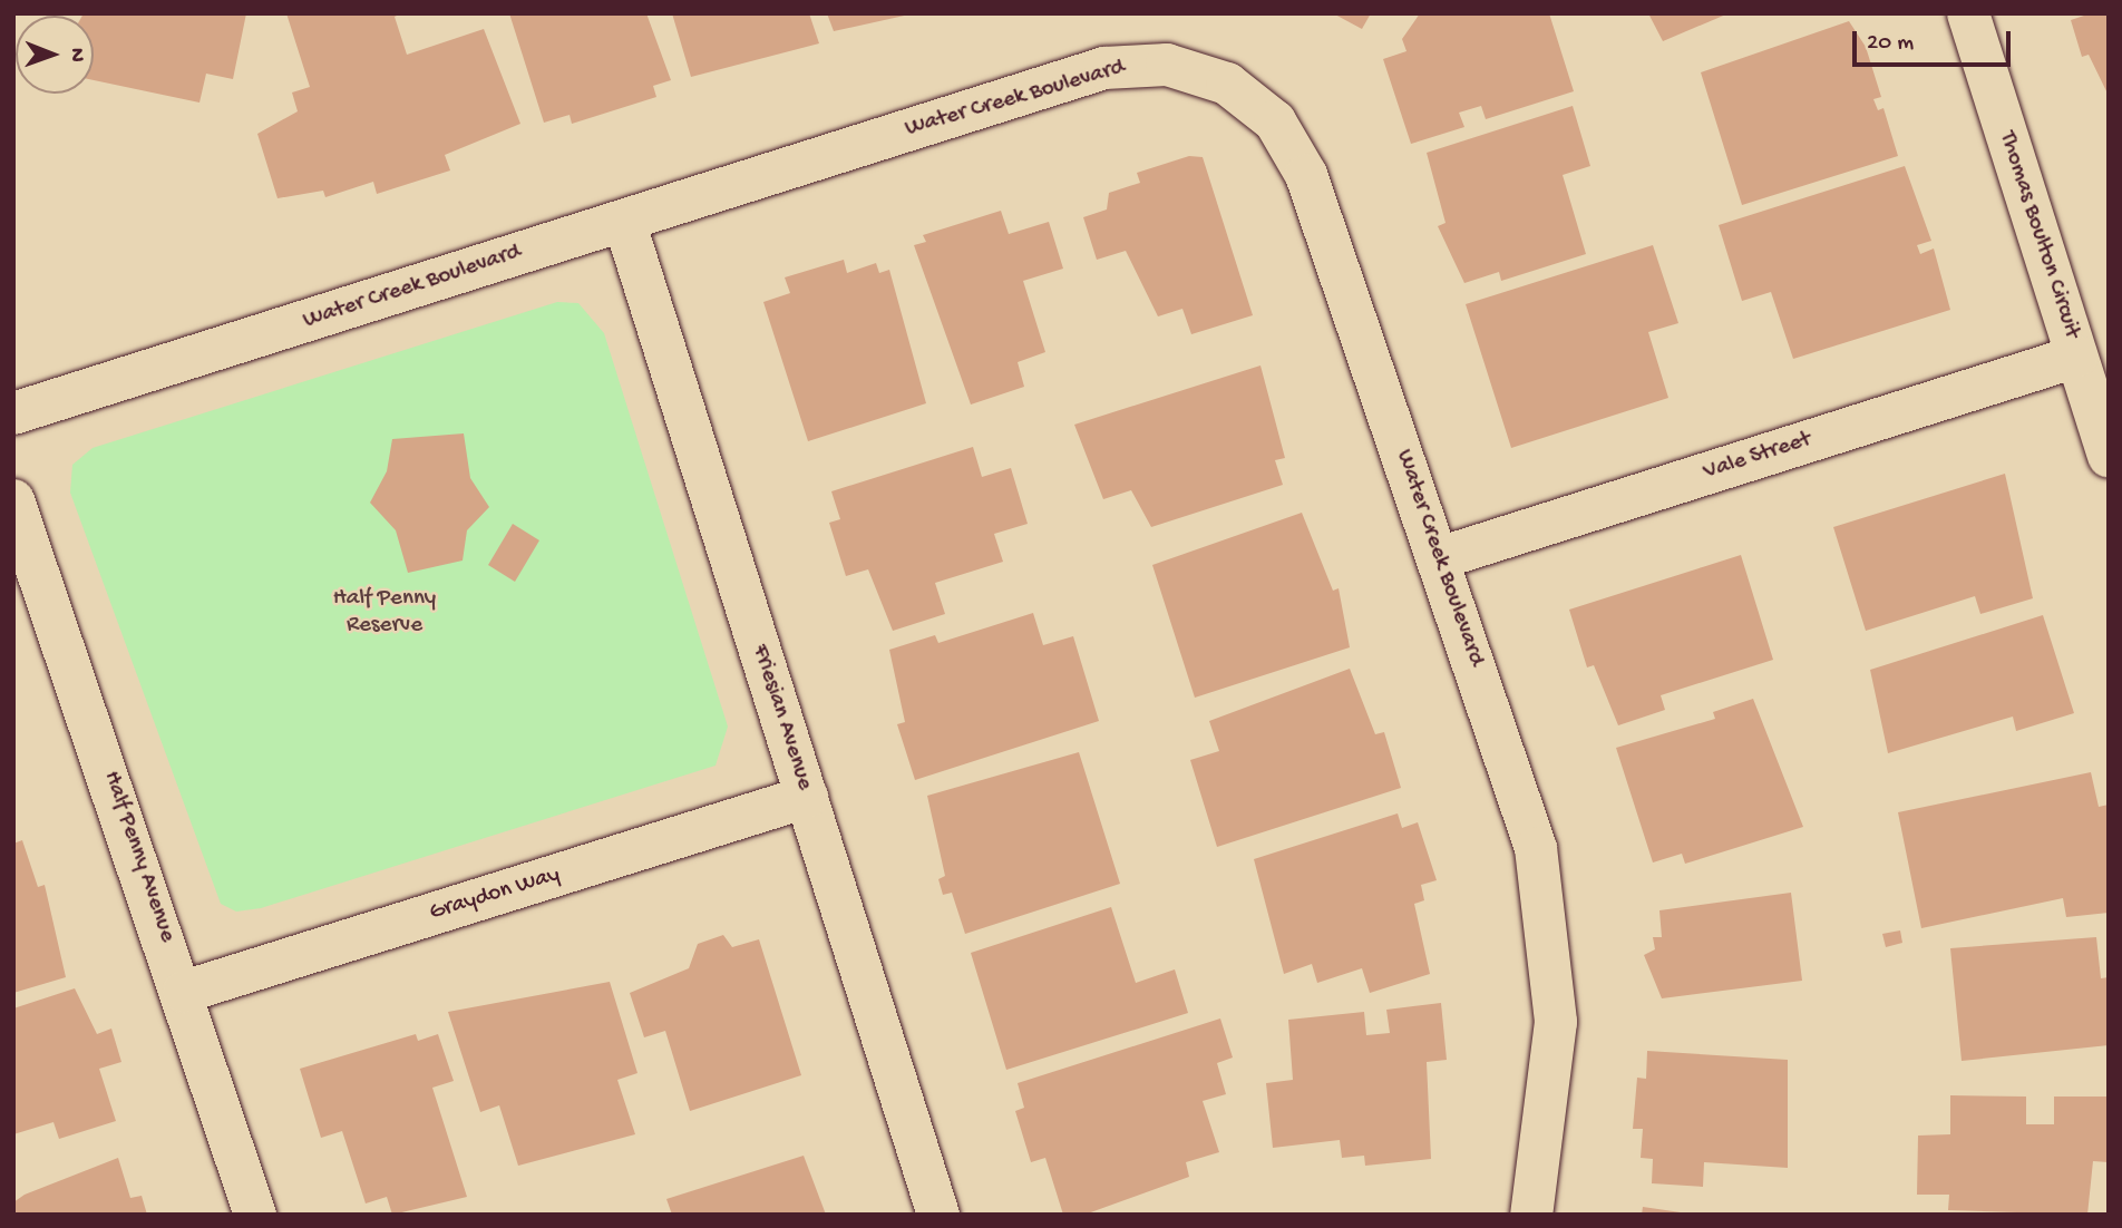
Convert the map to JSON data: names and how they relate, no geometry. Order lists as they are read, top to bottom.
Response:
{
  "streets": {
    "street": [
      "Water Creek Boulevard",
      "Thomas Boulton Circuit",
      "Vale Street",
      "Friesian Avenue",
      "Half Penny Avenue",
      "Graydon Way"
    ]
  },
  "crossings": [
    ["Water Creek Boulevard", "Vale Street"],
    ["Water Creek Boulevard", "Friesian Avenue"],
    ["Thomas Boulton Circuit", "Vale Street"],
    ["Friesian Avenue", "Graydon Way"],
    ["Half Penny Avenue", "Graydon Way"]
  ],
  "parks": ["Half Penny Reserve"],
  "scale_bar": "20 m",
  "north": "right"
}
